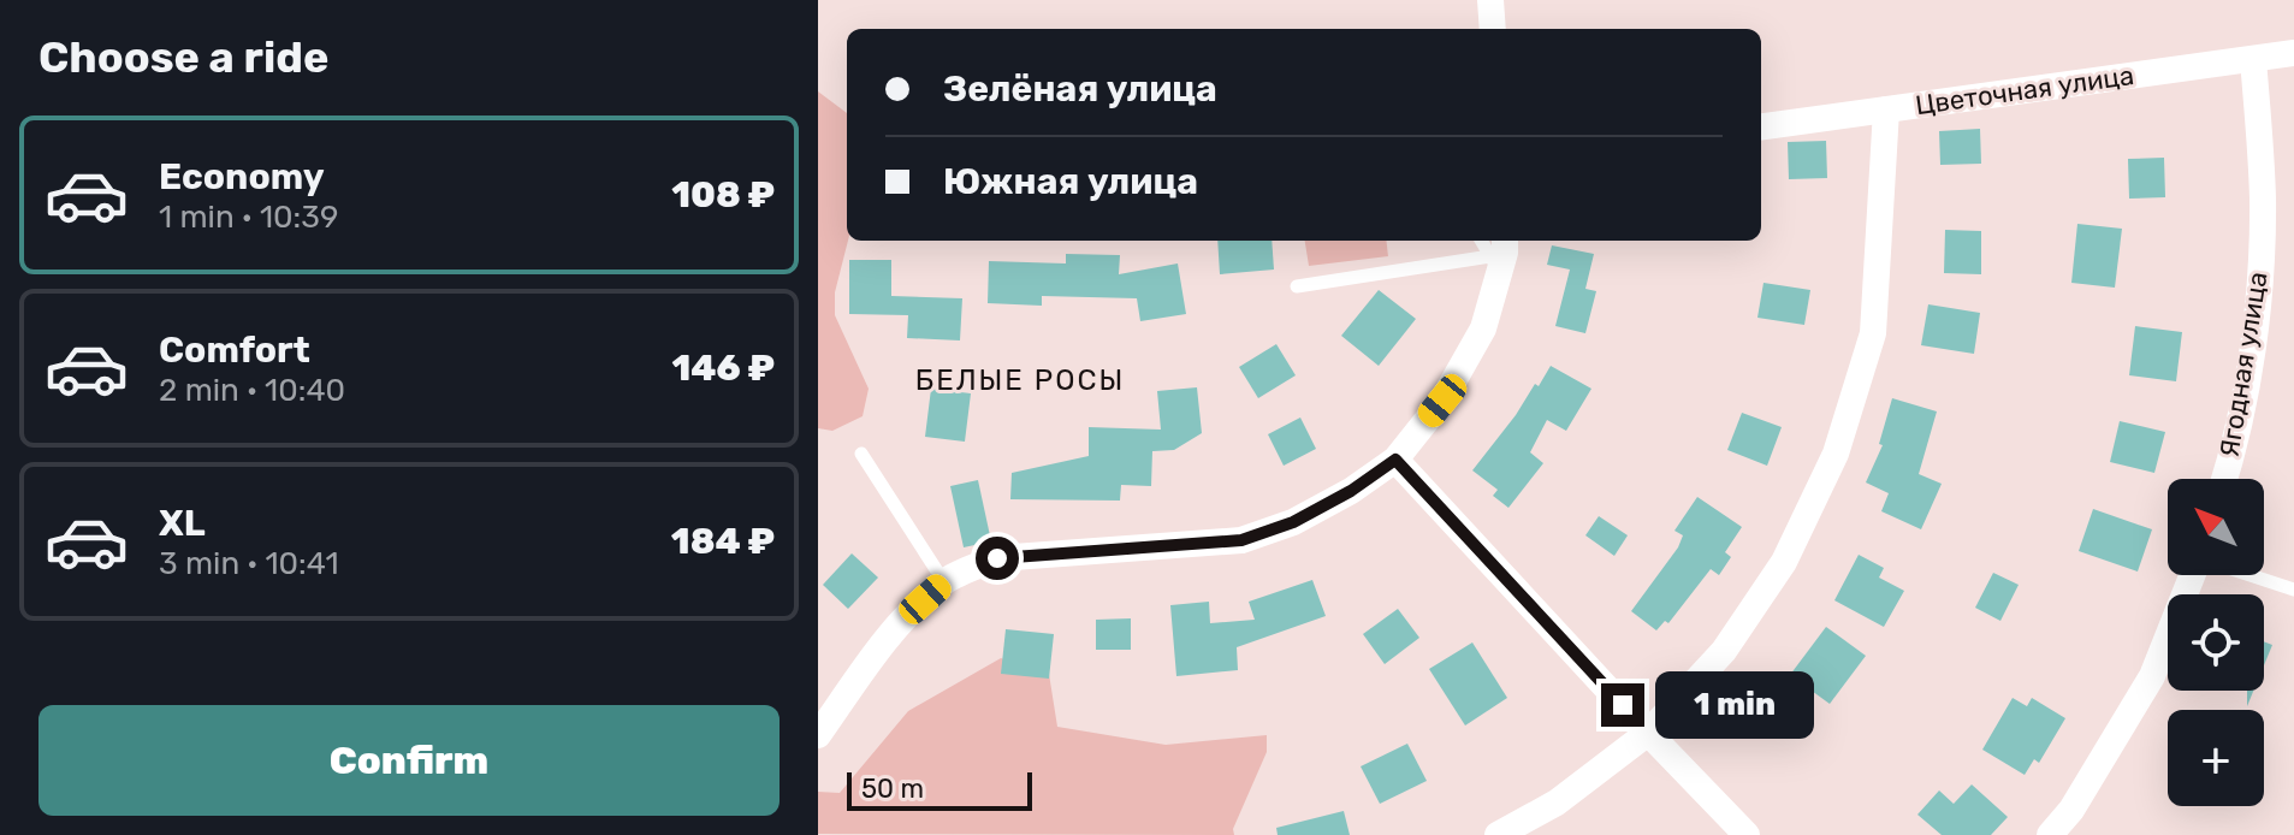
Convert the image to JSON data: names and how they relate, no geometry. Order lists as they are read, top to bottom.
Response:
{
  "streets": {
    "street": ["Цветочная улица", "Ягодная улица"]
  },
  "crossings": [
    ["Цветочная улица", "Ягодная улица"]
  ],
  "districts": ["БЕЛЫЕ РОСЫ"],
  "scale_bar": "50 m",
  "north": "top left",
  "page": {
    "heading": "Choose a ride",
    "banner": ["Зелёная улица", "Южная улица"],
    "list": [
      {
        "name": "Economy",
        "note": "1 min · 10:39",
        "value": "108 ₽"
      },
      {
        "name": "Comfort",
        "note": "2 min · 10:40",
        "value": "146 ₽"
      },
      {
        "name": "XL",
        "note": "3 min · 10:41",
        "value": "184 ₽"
      }
    ],
    "map_buttons": "+",
    "bubble": "1 min",
    "buttons": "Confirm",
    "scale": "50 m"
  }
}
